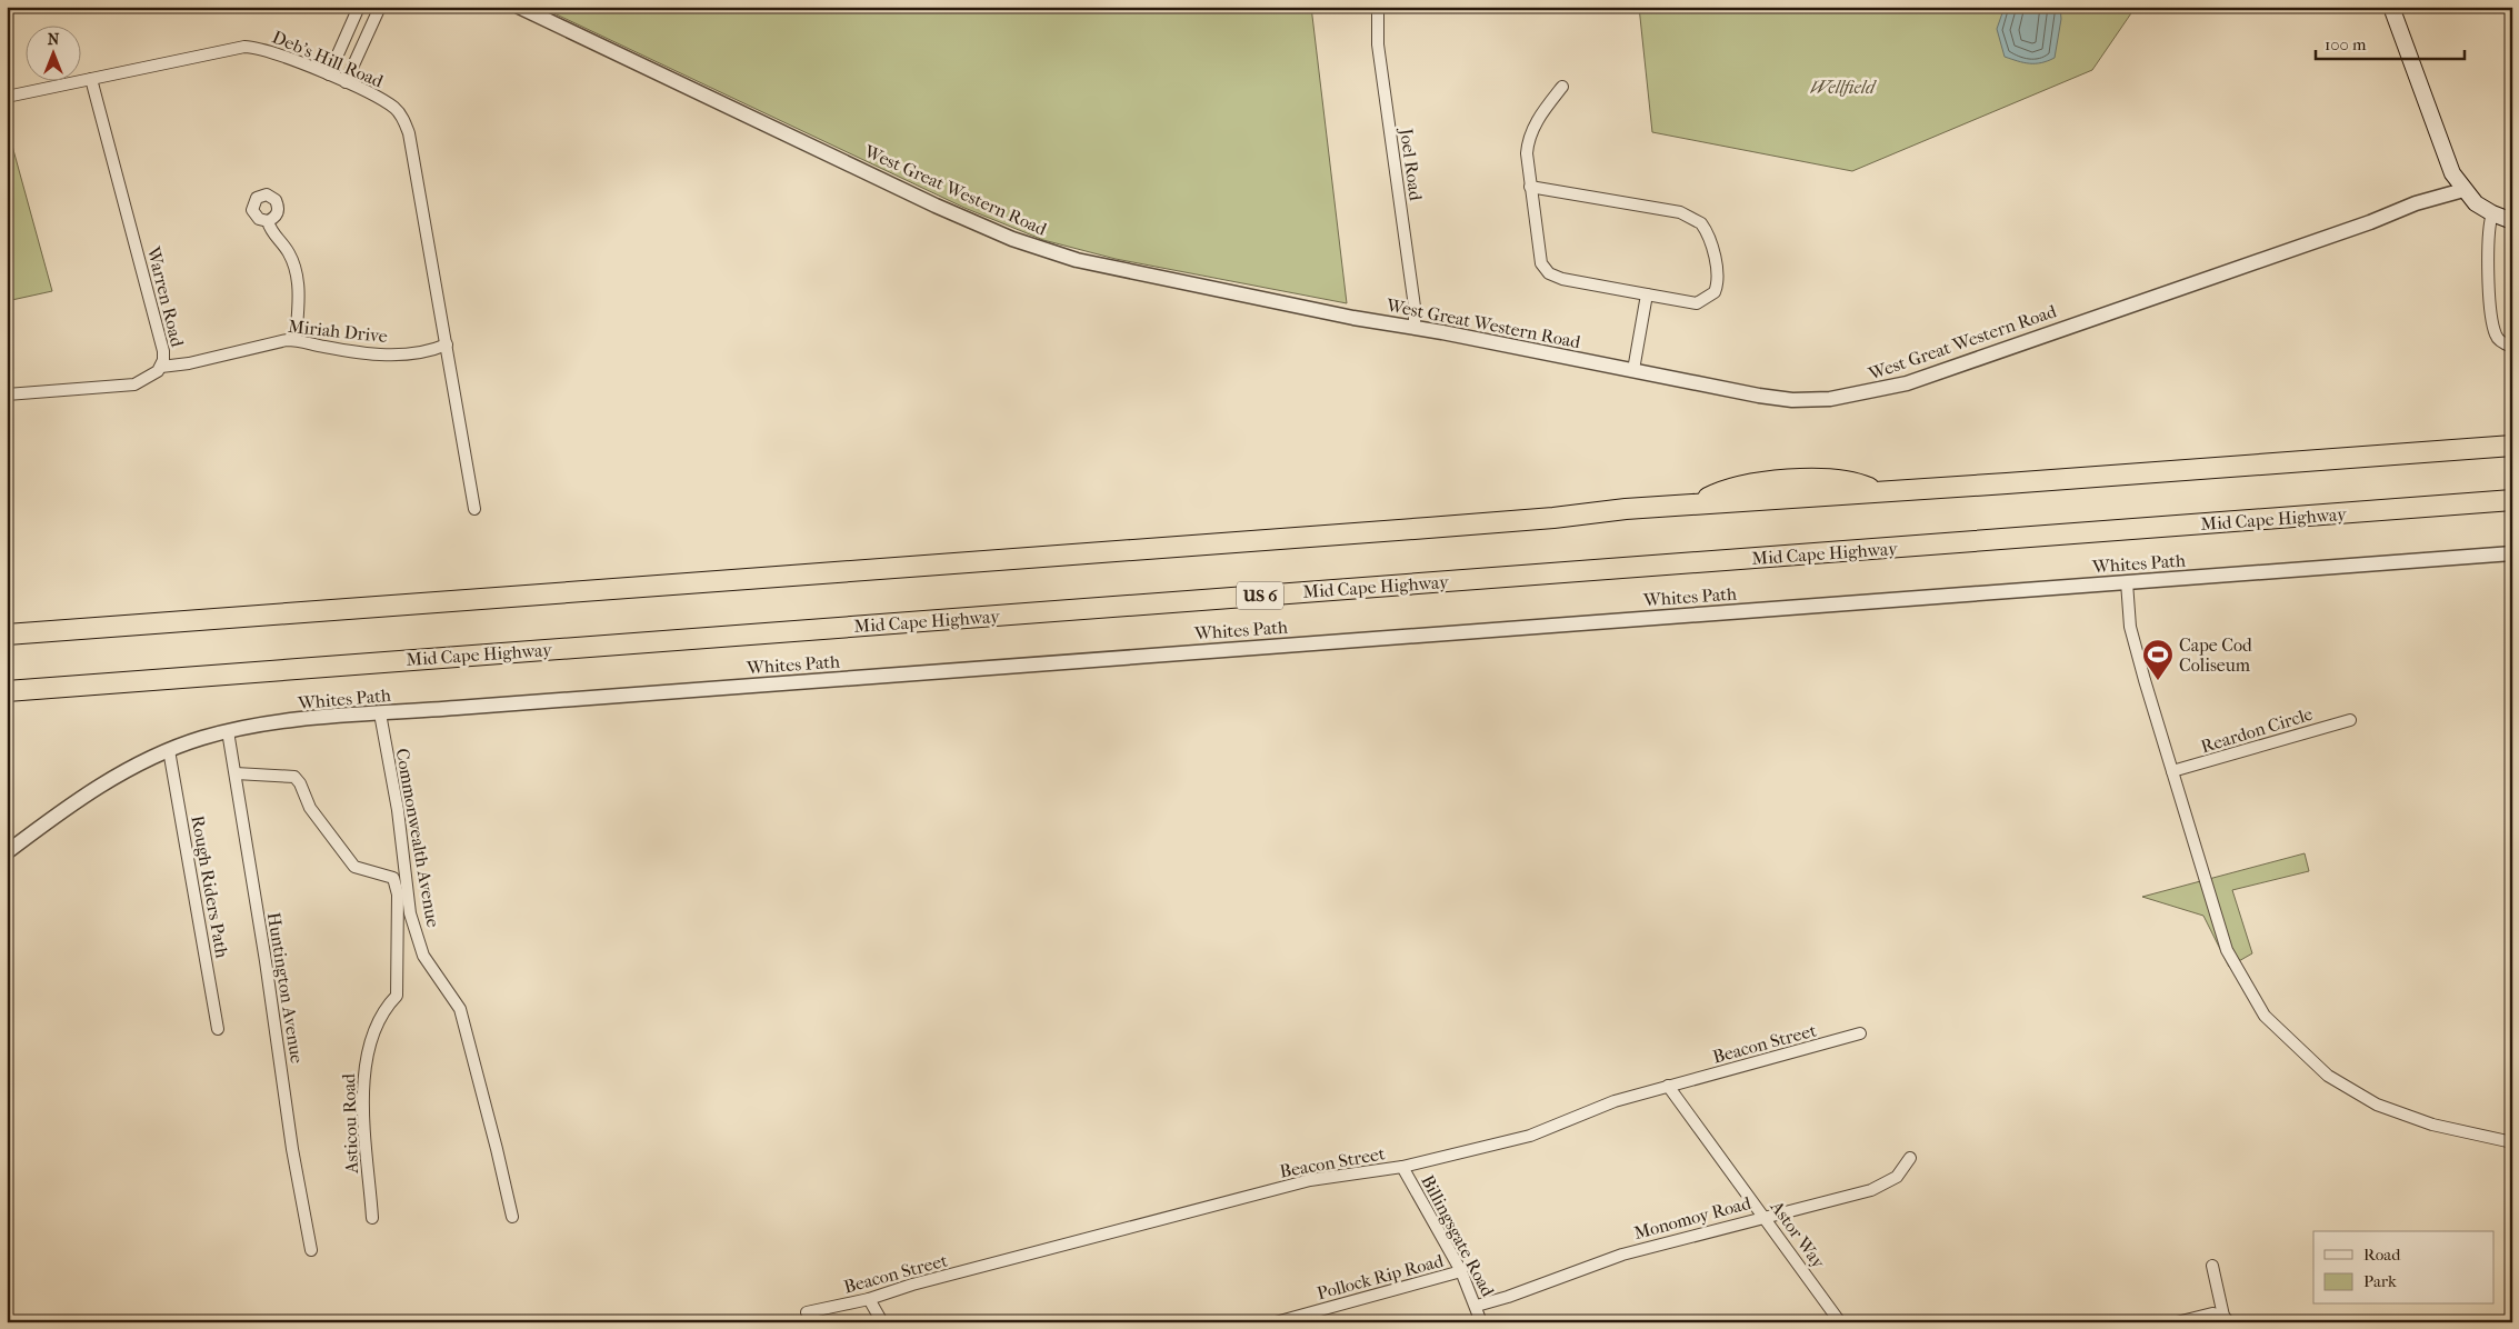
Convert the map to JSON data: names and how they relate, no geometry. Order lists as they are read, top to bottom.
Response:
{
  "streets": {
    "highway": ["Mid Cape Highway", "US 6"],
    "street": [
      "Deb's Hill Road",
      "Joel Road",
      "West Great Western Road",
      "Warren Road",
      "Miriah Drive",
      "Whites Path",
      "Reardon Circle",
      "Commonwealth Avenue",
      "Rough Riders Path",
      "Huntington Avenue",
      "Beacon Street",
      "Asticou Road",
      "Monomoy Road",
      "Astor Way",
      "Billingsgate Road",
      "Pollock Rip Road"
    ]
  },
  "crossings": [
    ["Deb's Hill Road", "Warren Road"],
    ["Deb's Hill Road", "Miriah Drive"],
    ["Joel Road", "West Great Western Road"],
    ["Warren Road", "Miriah Drive"],
    ["Whites Path", "Commonwealth Avenue"],
    ["Whites Path", "Rough Riders Path"],
    ["Whites Path", "Huntington Avenue"],
    ["Huntington Avenue", "Asticou Road"],
    ["Beacon Street", "Astor Way"],
    ["Beacon Street", "Billingsgate Road"],
    ["Monomoy Road", "Astor Way"],
    ["Monomoy Road", "Billingsgate Road"],
    ["Billingsgate Road", "Pollock Rip Road"]
  ],
  "parks": ["Wellfield"],
  "places": {
    "sports": ["Cape Cod Coliseum"]
  },
  "legend": ["Road", "Park"],
  "scale_bar": "100 m",
  "north": "top"
}
